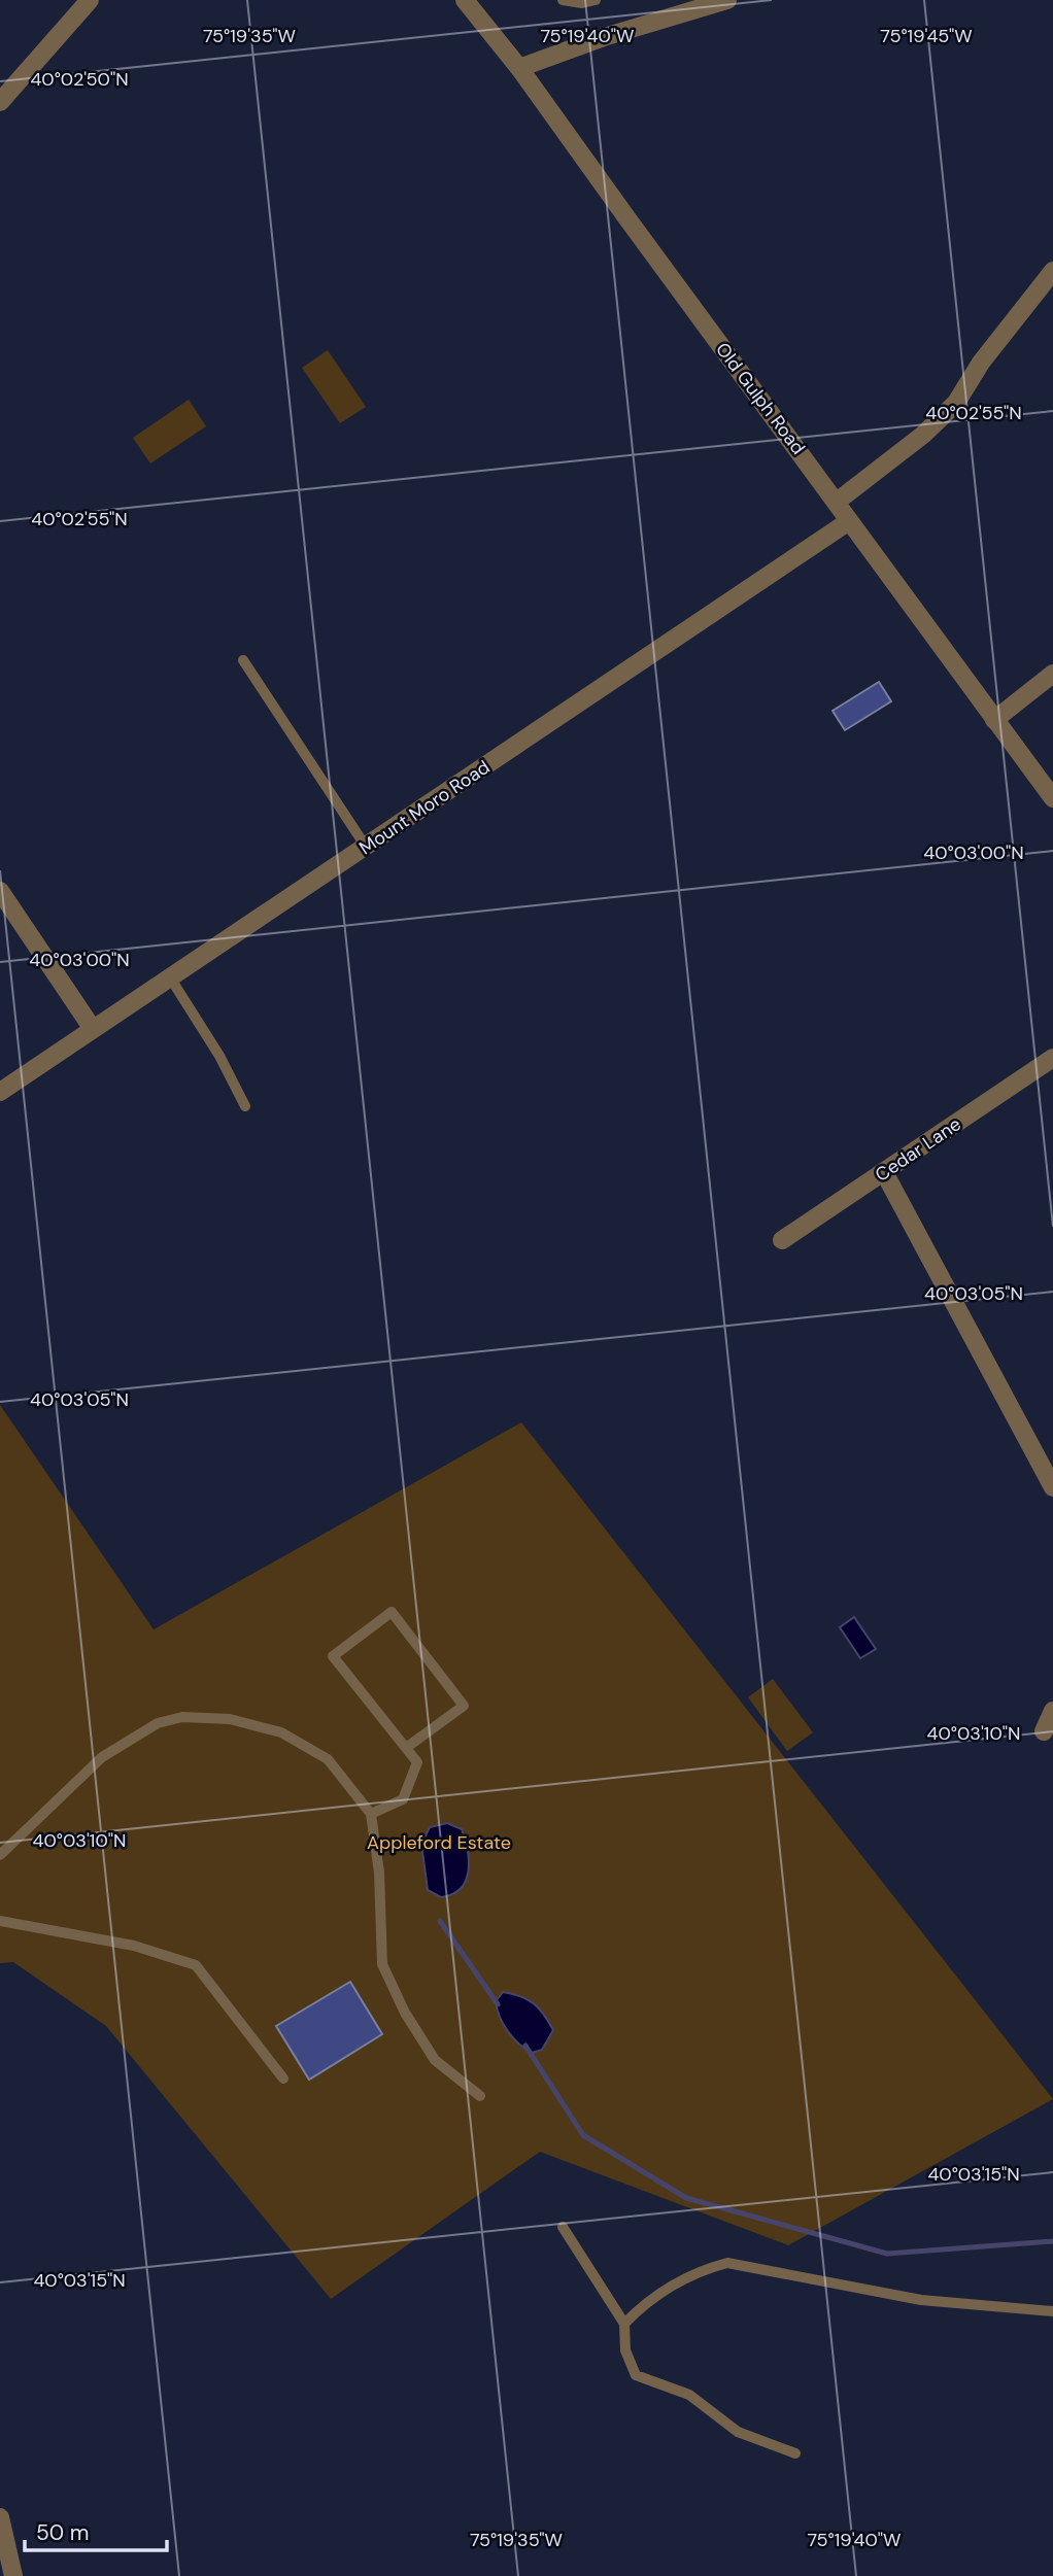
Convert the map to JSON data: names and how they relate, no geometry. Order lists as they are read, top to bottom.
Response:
{
  "streets": {
    "street": ["Old Gulph Road", "Mount Moro Road", "Cedar Lane"]
  },
  "crossings": [
    ["Old Gulph Road", "Mount Moro Road"]
  ],
  "parks": ["Appleford Estate"],
  "scale_bar": "50 m",
  "coordinates": [
    "75°19'35\"W",
    "75°19'40\"W",
    "75°19'45\"W",
    "40°02'50\"N",
    "40°02'55\"N",
    "40°03'00\"N",
    "40°03'05\"N",
    "40°03'10\"N",
    "40°03'15\"N"
  ]
}
